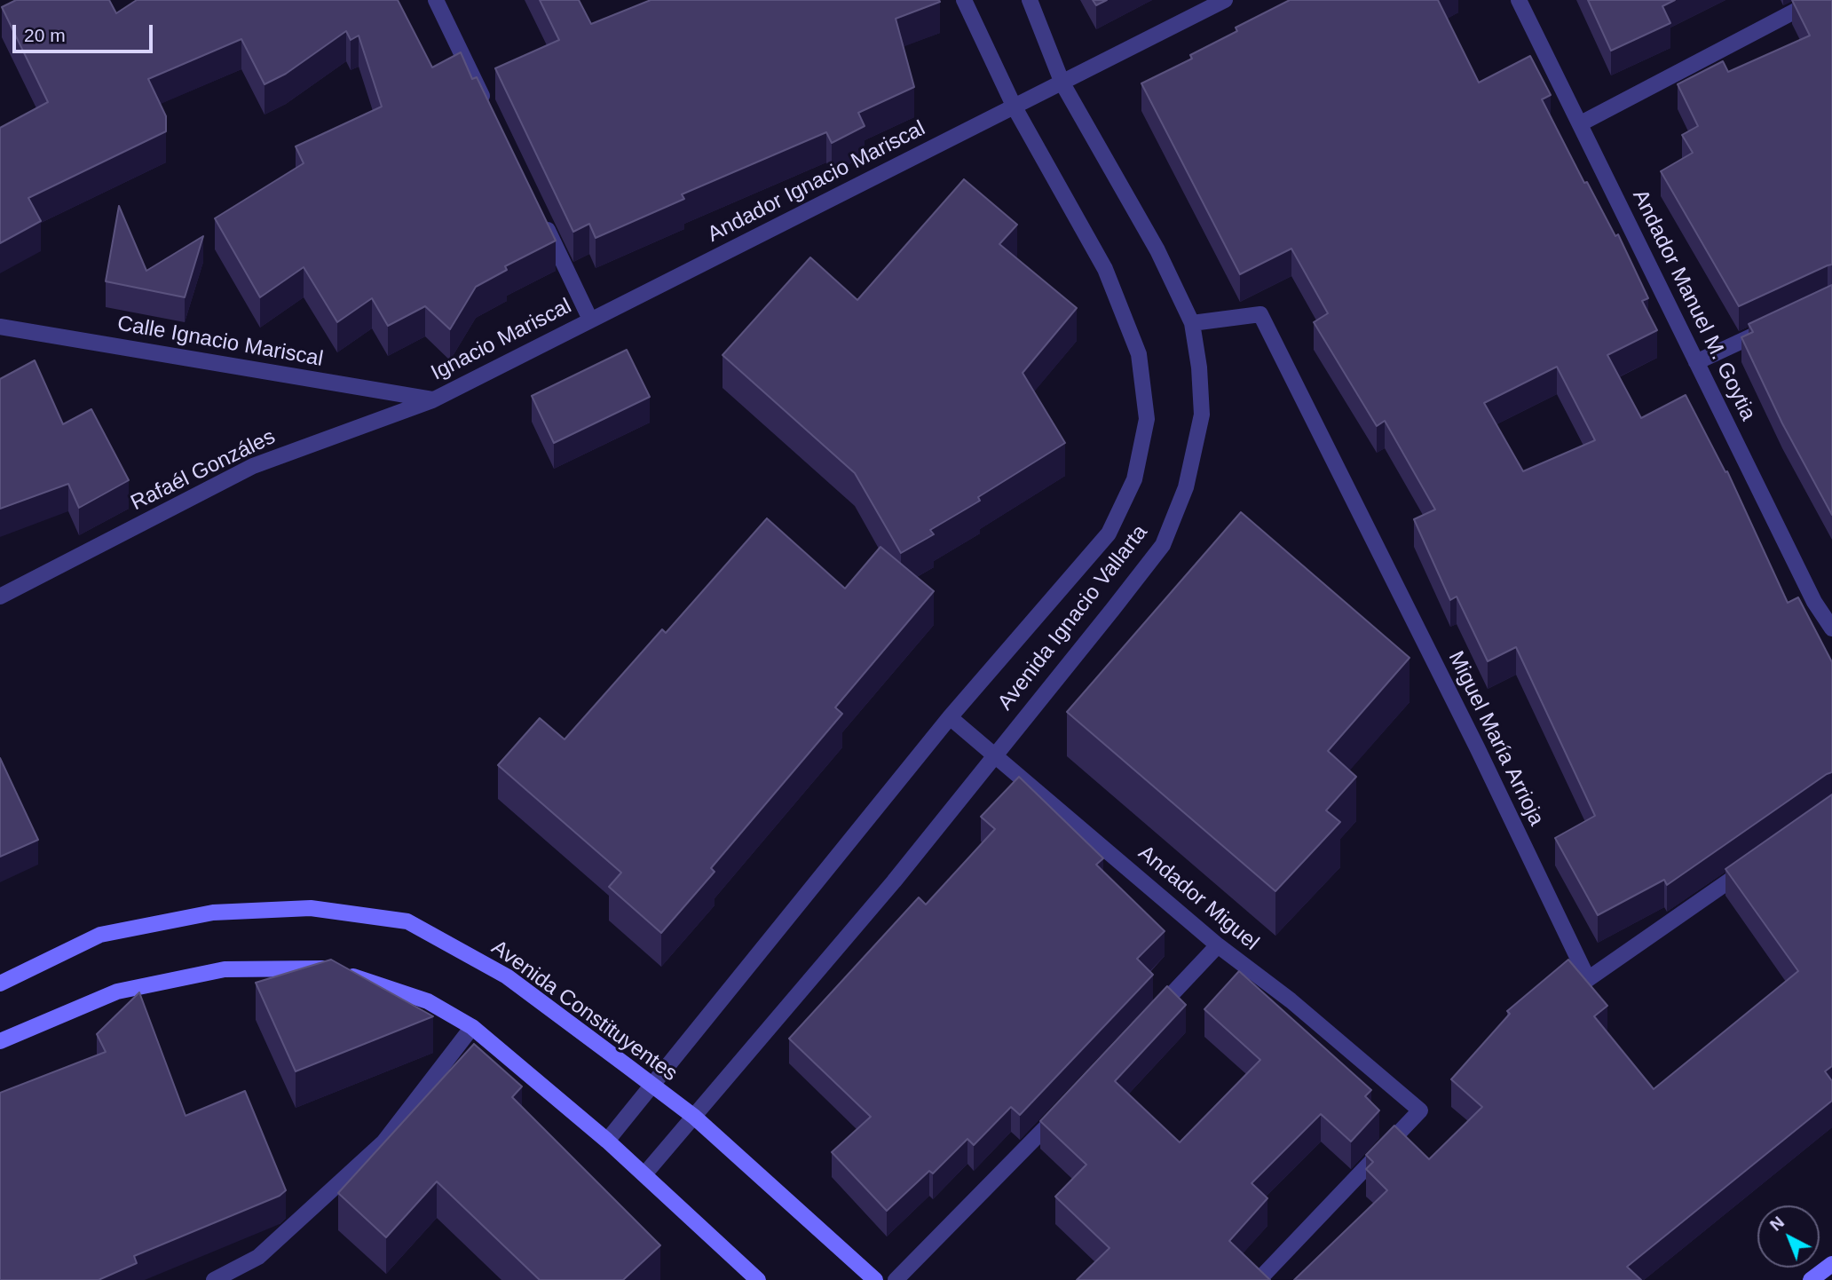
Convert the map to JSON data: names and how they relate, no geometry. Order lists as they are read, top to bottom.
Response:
{
  "streets": {
    "street": [
      "Andador Ignacio Mariscal",
      "Andador Manuel M. Goytia",
      "Ignacio Mariscal",
      "Calle Ignacio Mariscal",
      "Rafaél Gonzáles",
      "Avenida Ignacio Vallarta",
      "Miguel María Arrioja",
      "Andador Miguel",
      "Avenida Constituyentes"
    ]
  },
  "crossings": [
    ["Andador Ignacio Mariscal", "Ignacio Mariscal"],
    ["Andador Ignacio Mariscal", "Avenida Ignacio Vallarta"],
    ["Ignacio Mariscal", "Calle Ignacio Mariscal"],
    ["Ignacio Mariscal", "Rafaél Gonzáles"],
    ["Calle Ignacio Mariscal", "Rafaél Gonzáles"],
    ["Avenida Ignacio Vallarta", "Miguel María Arrioja"],
    ["Avenida Ignacio Vallarta", "Andador Miguel"],
    ["Avenida Ignacio Vallarta", "Avenida Constituyentes"]
  ],
  "scale_bar": "20 m",
  "north": "top left"
}
